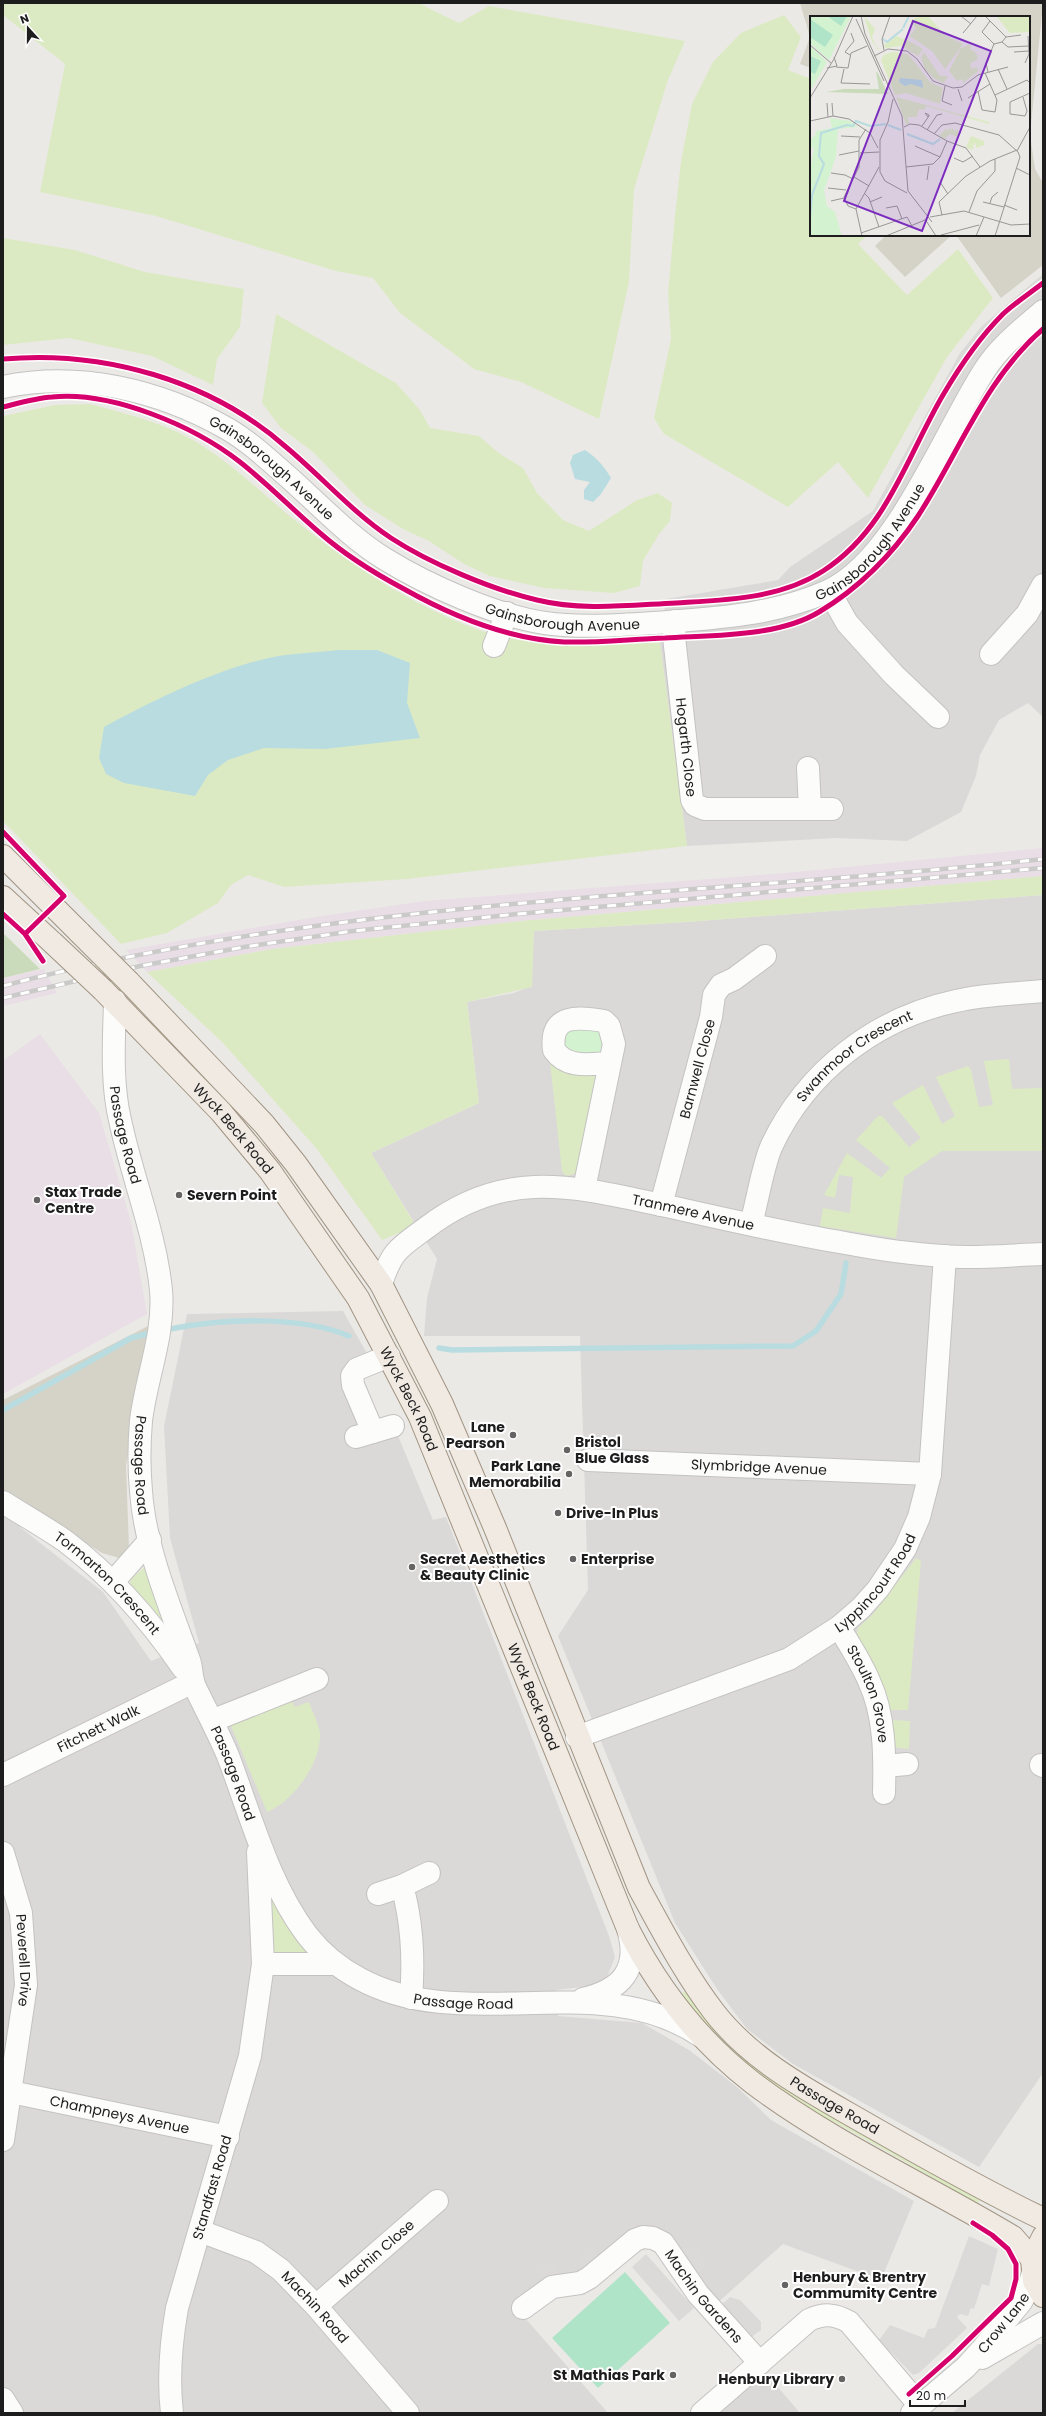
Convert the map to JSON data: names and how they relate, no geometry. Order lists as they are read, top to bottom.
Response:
{
  "streets": {
    "main road": ["Wyck Beck Road", "Passage Road"],
    "street": [
      "Gainsborough Avenue",
      "Hogarth Close",
      "Swanmoor Crescent",
      "Barnwell Close",
      "Tranmere Avenue",
      "Slymbridge Avenue",
      "Lyppincourt Road",
      "Tormarton Crescent",
      "Stoulton Grove",
      "Fitchett Walk",
      "Peverell Drive",
      "Champneys Avenue",
      "Standfast Road",
      "Machin Close",
      "Machin Gardens",
      "Machin Road",
      "Crow Lane"
    ]
  },
  "crossings": [
    ["Gainsborough Avenue", "Hogarth Close"],
    ["Swanmoor Crescent", "Tranmere Avenue"],
    ["Barnwell Close", "Tranmere Avenue"],
    ["Wyck Beck Road", "Passage Road"],
    ["Wyck Beck Road", "Tranmere Avenue"],
    ["Wyck Beck Road", "Lyppincourt Road"],
    ["Passage Road", "Tormarton Crescent"],
    ["Passage Road", "Fitchett Walk"],
    ["Passage Road", "Standfast Road"],
    ["Passage Road", "Crow Lane"],
    ["Tranmere Avenue", "Lyppincourt Road"],
    ["Slymbridge Avenue", "Lyppincourt Road"],
    ["Lyppincourt Road", "Stoulton Grove"],
    ["Tormarton Crescent", "Fitchett Walk"],
    ["Peverell Drive", "Champneys Avenue"],
    ["Champneys Avenue", "Standfast Road"],
    ["Standfast Road", "Machin Road"],
    ["Machin Close", "Machin Road"]
  ],
  "places": [
    "Severn Point",
    "Stax Trade Centre",
    "Lane Pearson",
    "Bristol Blue Glass",
    "Park Lane Memorabilia",
    "Drive-In Plus",
    "Enterprise",
    "Secret Aesthetics & Beauty Clinic",
    "Henbury & Brentry Commumity Centre",
    "St Mathias Park",
    "Henbury Library"
  ],
  "scale_bar": "20 m",
  "north": "top"
}
